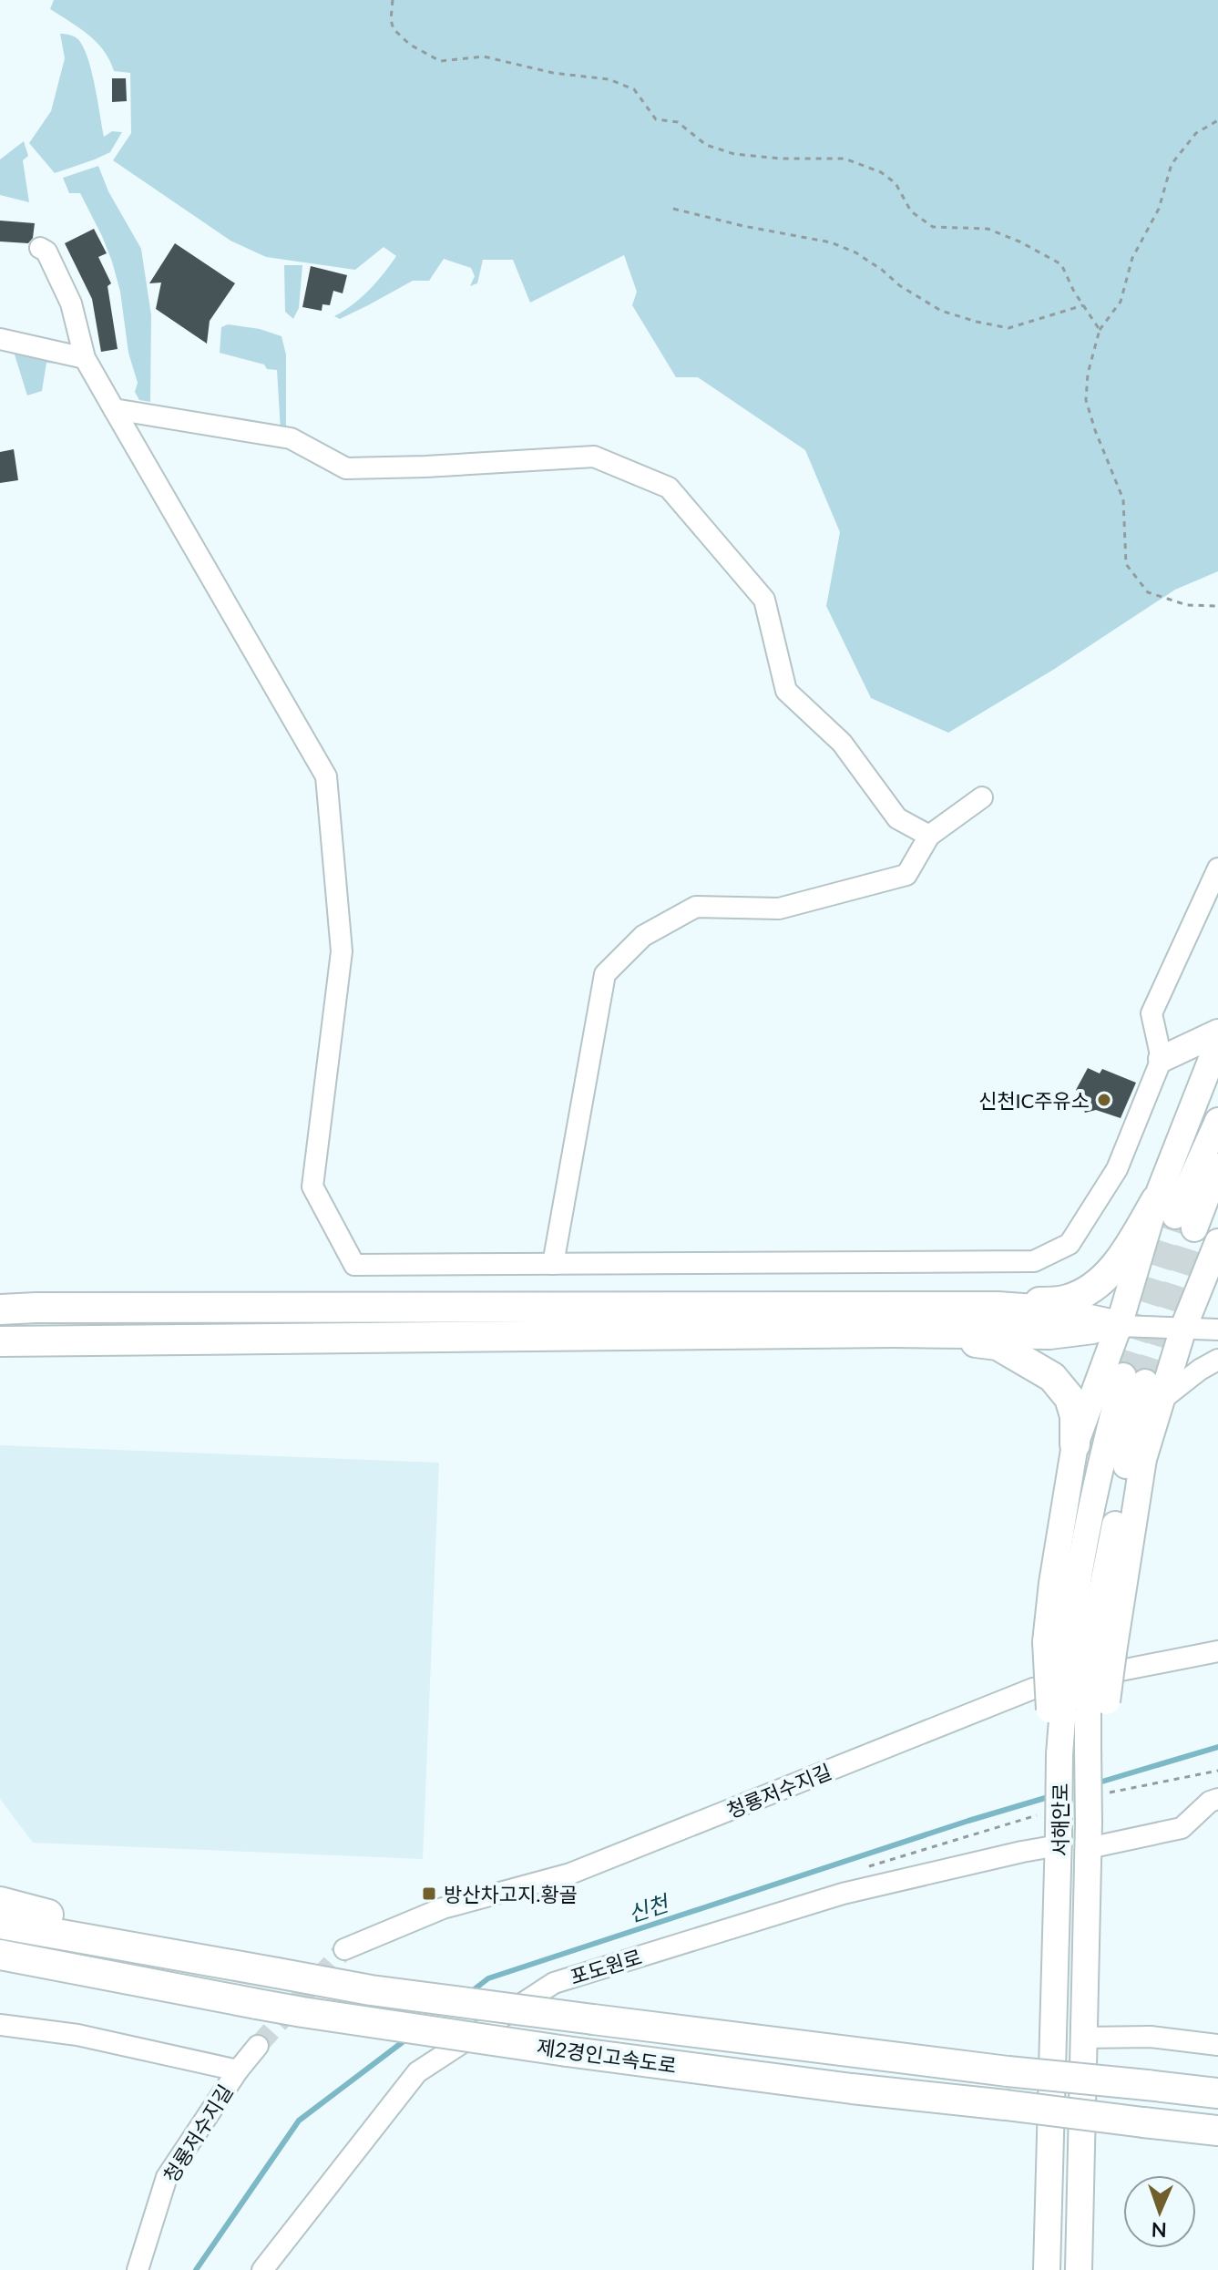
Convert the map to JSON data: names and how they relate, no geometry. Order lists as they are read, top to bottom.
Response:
{
  "streets": {
    "highway": ["제2경인고속도로"],
    "main road": ["서해안로"],
    "street": ["청룡저수지길", "포도원로"]
  },
  "crossings": [
    ["서해안로", "포도원로"]
  ],
  "water": ["신천"],
  "places": {
    "other": ["신천IC주유소"],
    "transit": ["방산차고지.황골"]
  },
  "north": "bottom"
}
